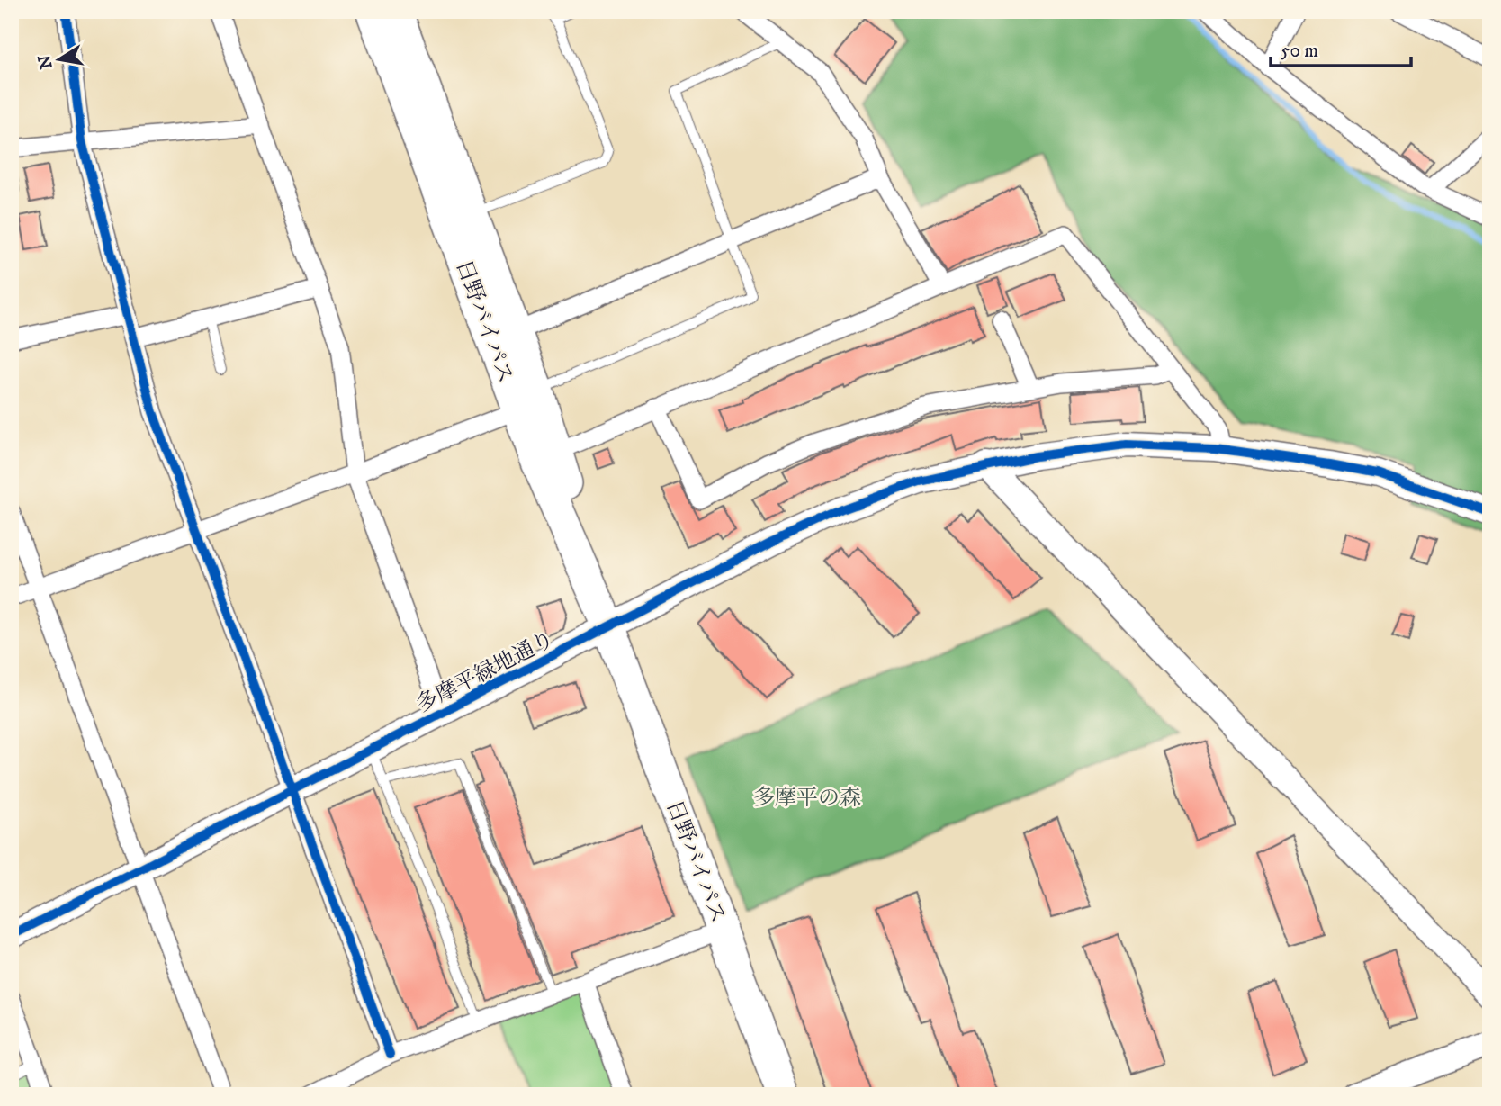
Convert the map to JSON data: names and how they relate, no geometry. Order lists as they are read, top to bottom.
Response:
{
  "streets": {
    "highway": ["日野バイパス"],
    "street": ["多摩平緑地通り"]
  },
  "crossings": [
    ["日野バイパス", "多摩平緑地通り"]
  ],
  "parks": ["多摩平の森"],
  "scale_bar": "50 m",
  "north": "left"
}
